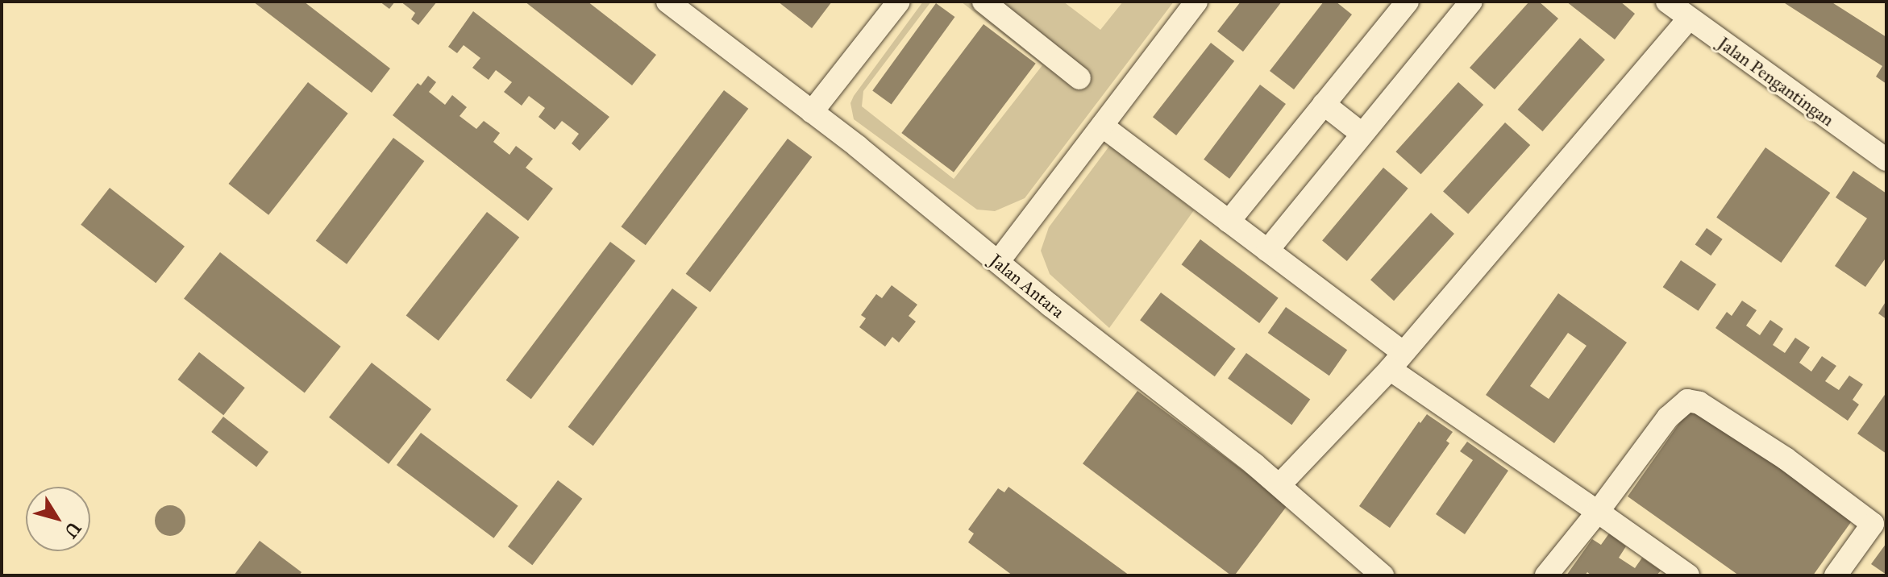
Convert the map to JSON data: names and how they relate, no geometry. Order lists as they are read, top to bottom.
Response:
{
  "streets": {
    "street": ["Jalan Pengantingan", "Jalan Antara"]
  },
  "north": "bottom right"
}
